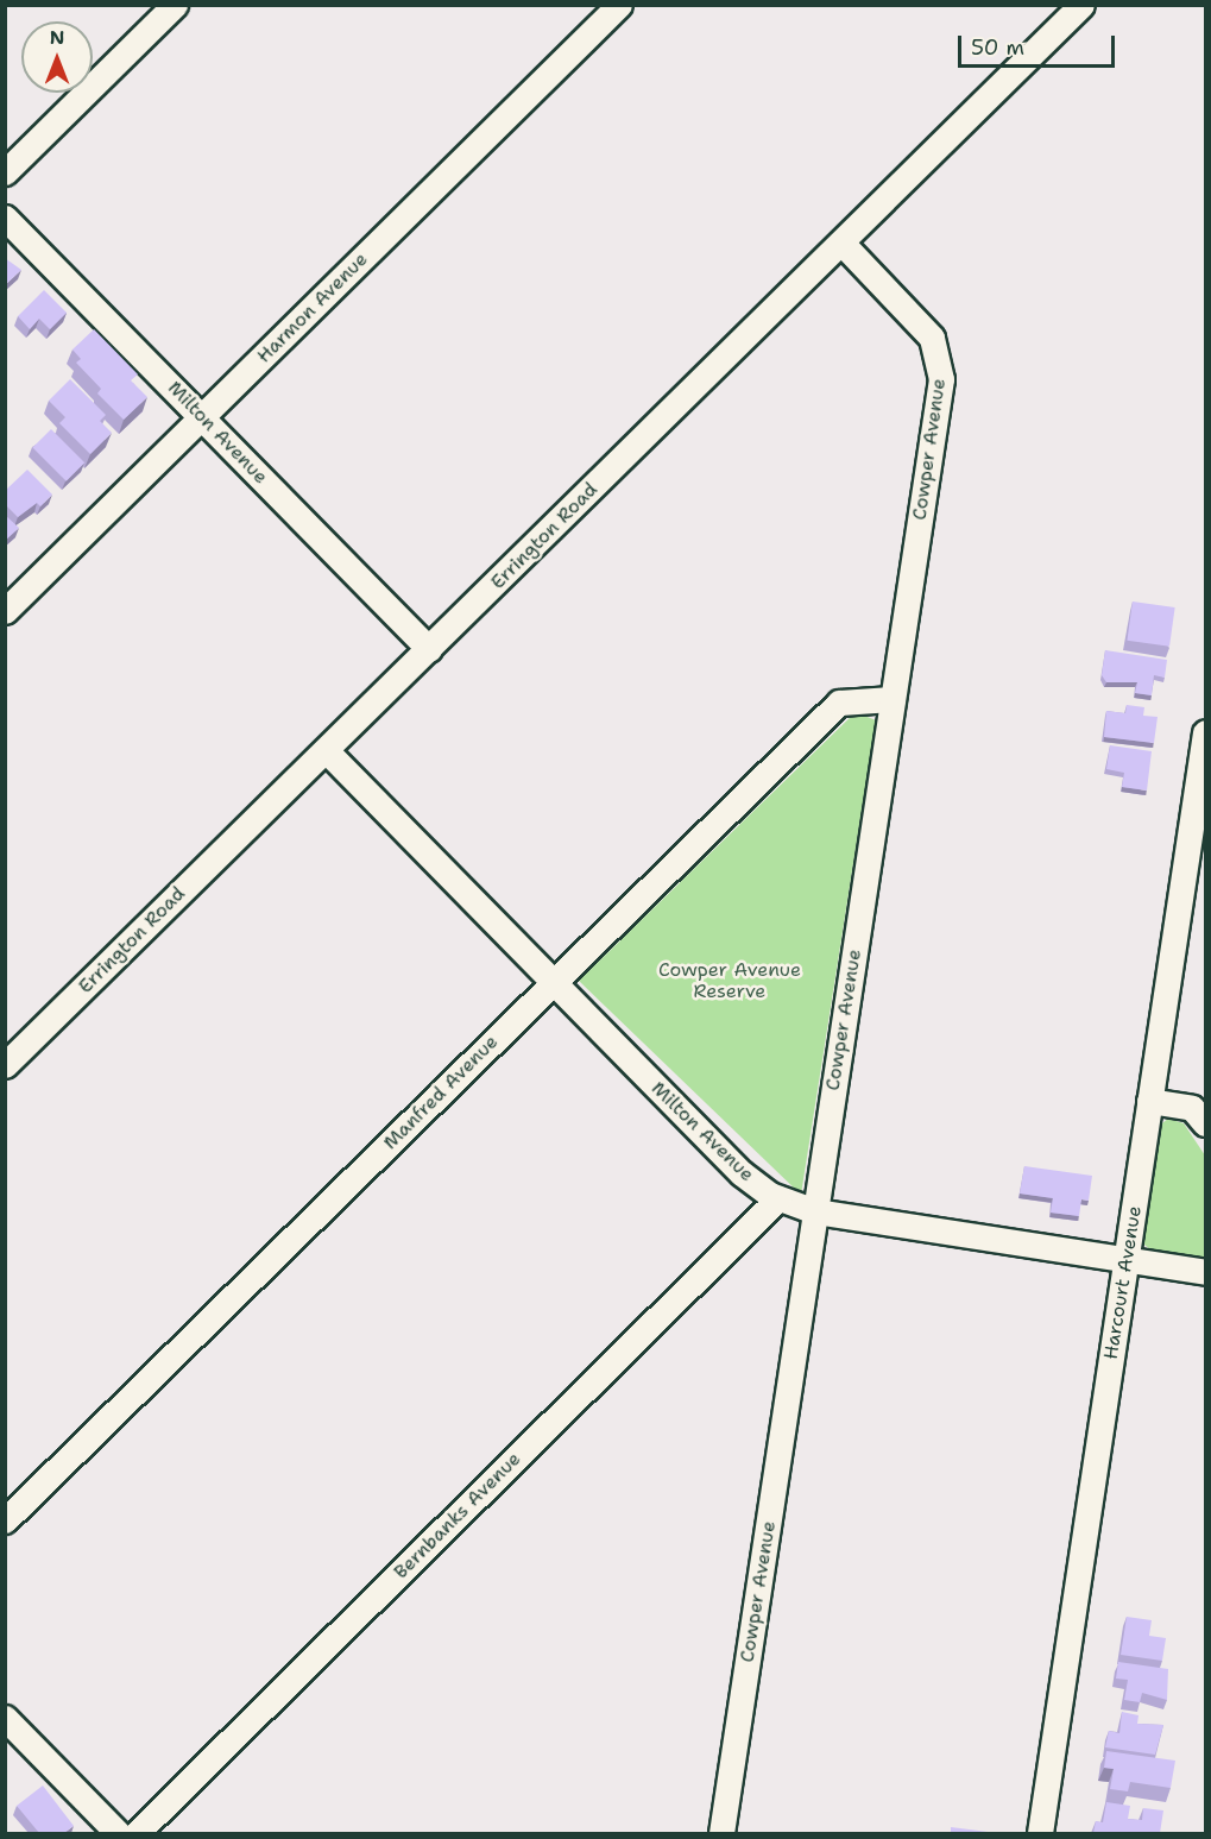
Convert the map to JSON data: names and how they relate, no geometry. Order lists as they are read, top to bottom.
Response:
{
  "streets": {
    "street": [
      "Harmon Avenue",
      "Milton Avenue",
      "Cowper Avenue",
      "Errington Road",
      "Manfred Avenue",
      "Harcourt Avenue",
      "Bernbanks Avenue"
    ]
  },
  "crossings": [
    ["Harmon Avenue", "Milton Avenue"],
    ["Milton Avenue", "Cowper Avenue"],
    ["Milton Avenue", "Errington Road"],
    ["Milton Avenue", "Manfred Avenue"],
    ["Milton Avenue", "Harcourt Avenue"],
    ["Milton Avenue", "Bernbanks Avenue"],
    ["Cowper Avenue", "Errington Road"],
    ["Cowper Avenue", "Manfred Avenue"]
  ],
  "parks": ["Cowper Avenue Reserve"],
  "scale_bar": "50 m",
  "north": "top"
}
